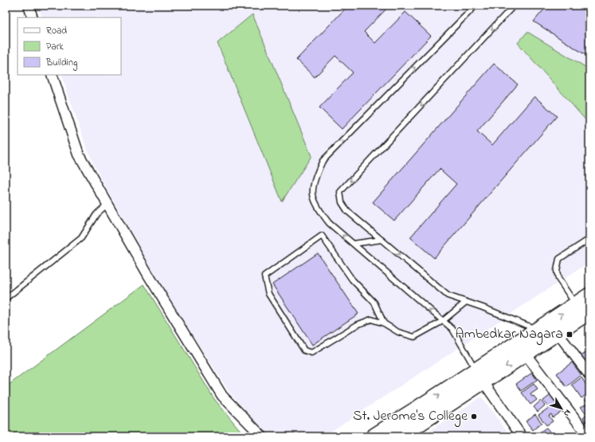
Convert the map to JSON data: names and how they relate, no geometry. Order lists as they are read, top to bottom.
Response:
{
  "places": {
    "transit": ["Ambedkar Nagara"],
    "other": ["St. Jerome's College"]
  },
  "legend": ["Road", "Park", "Building"],
  "north": "bottom right"
}
